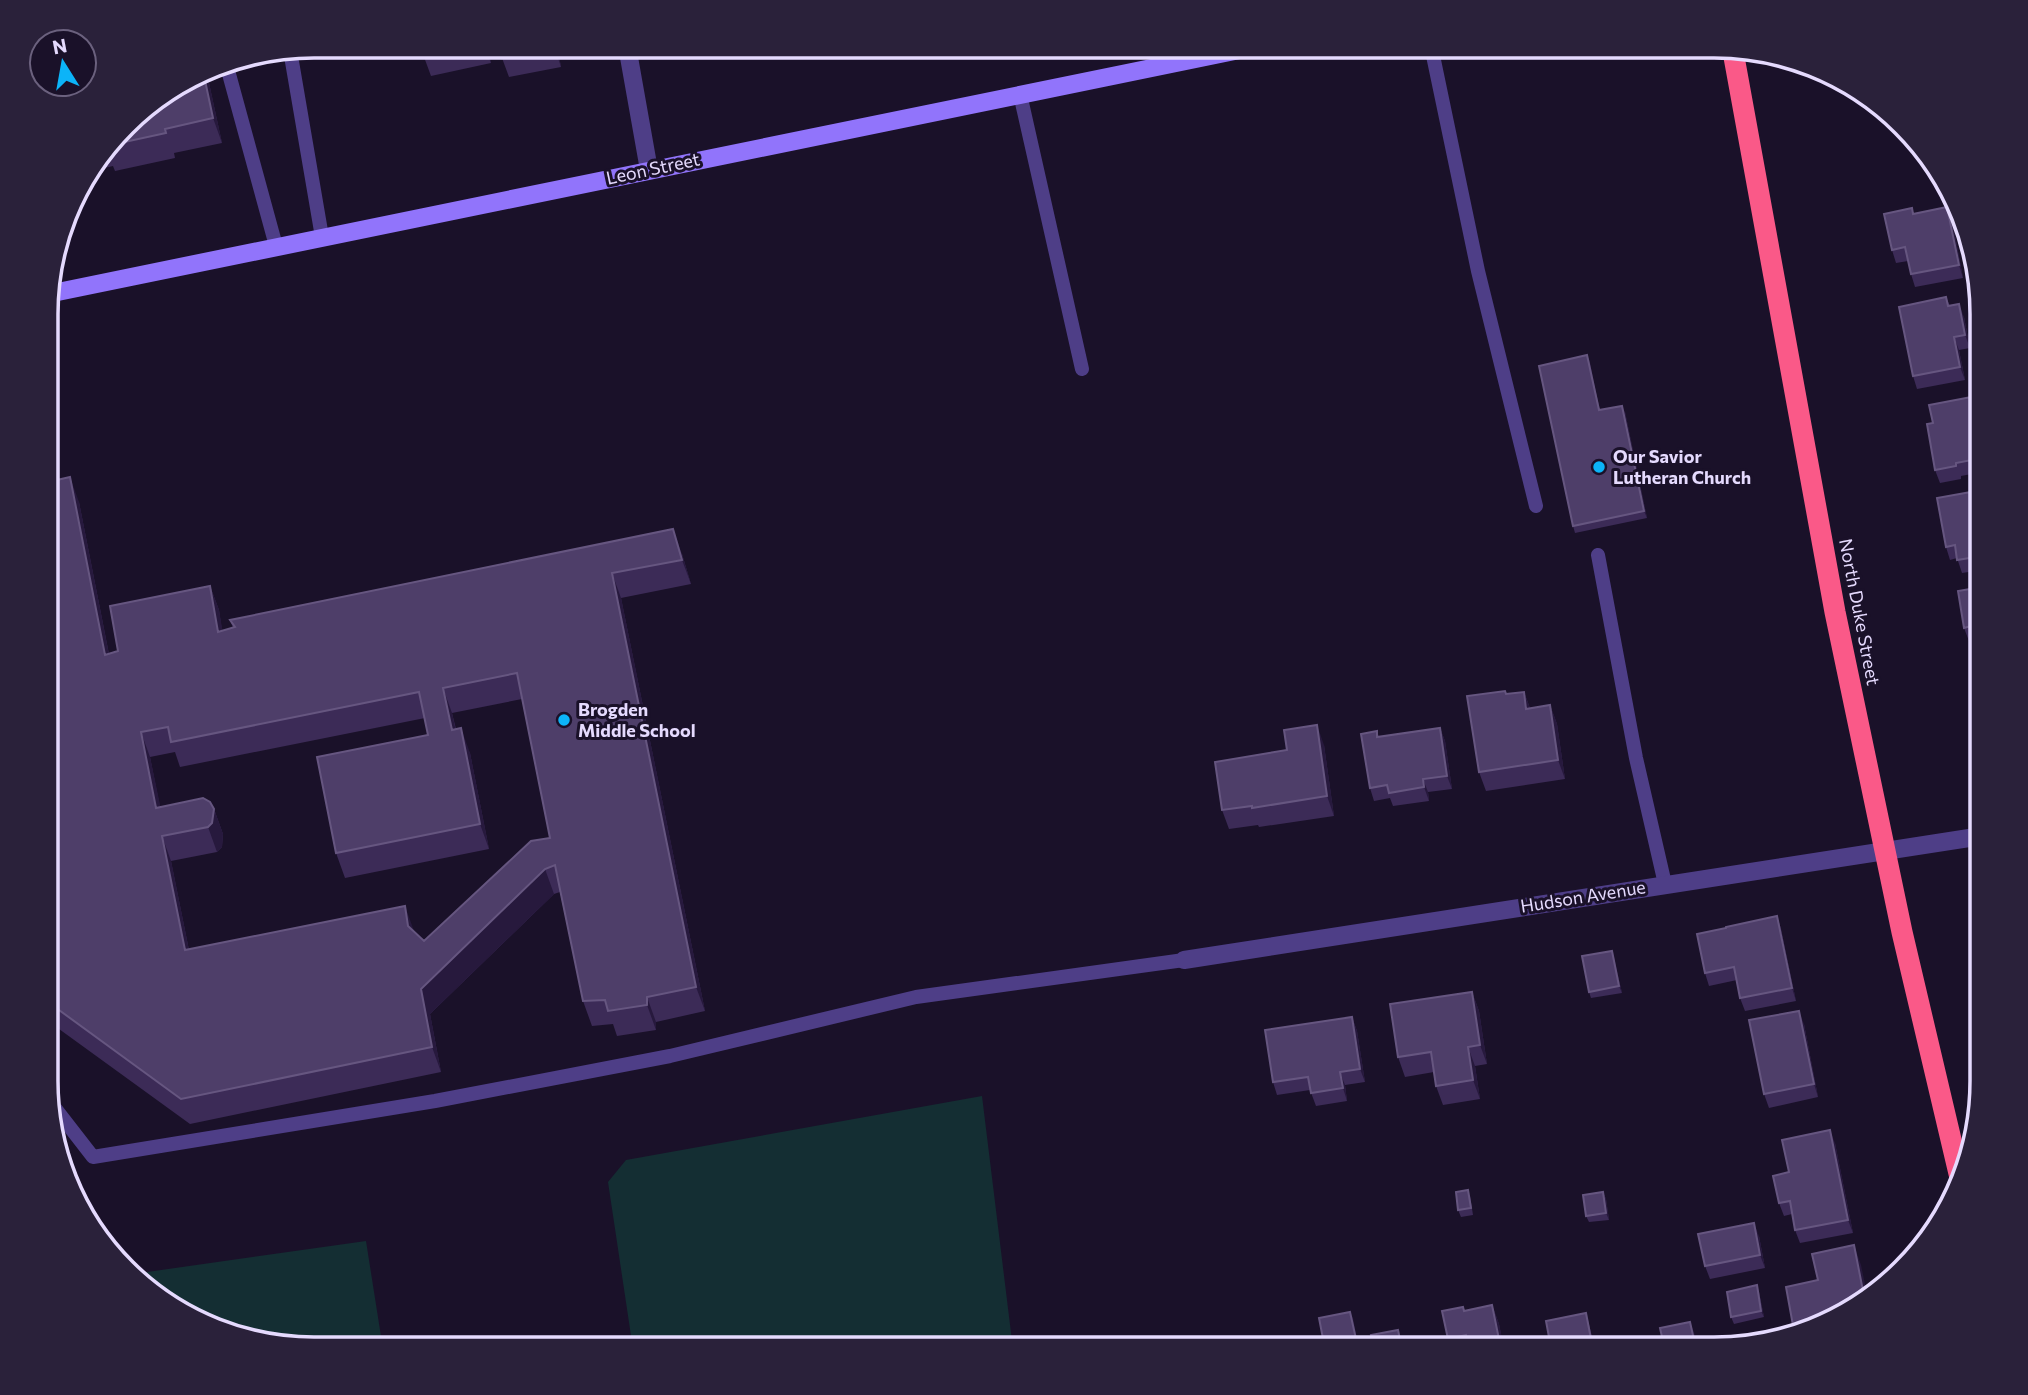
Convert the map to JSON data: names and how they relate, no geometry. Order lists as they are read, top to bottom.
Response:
{
  "streets": {
    "highway": ["North Duke Street"],
    "street": ["Leon Street", "Hudson Avenue"]
  },
  "crossings": [
    ["North Duke Street", "Hudson Avenue"]
  ],
  "places": ["Our Savior Lutheran Church", "Brogden Middle School"],
  "north": "top"
}
